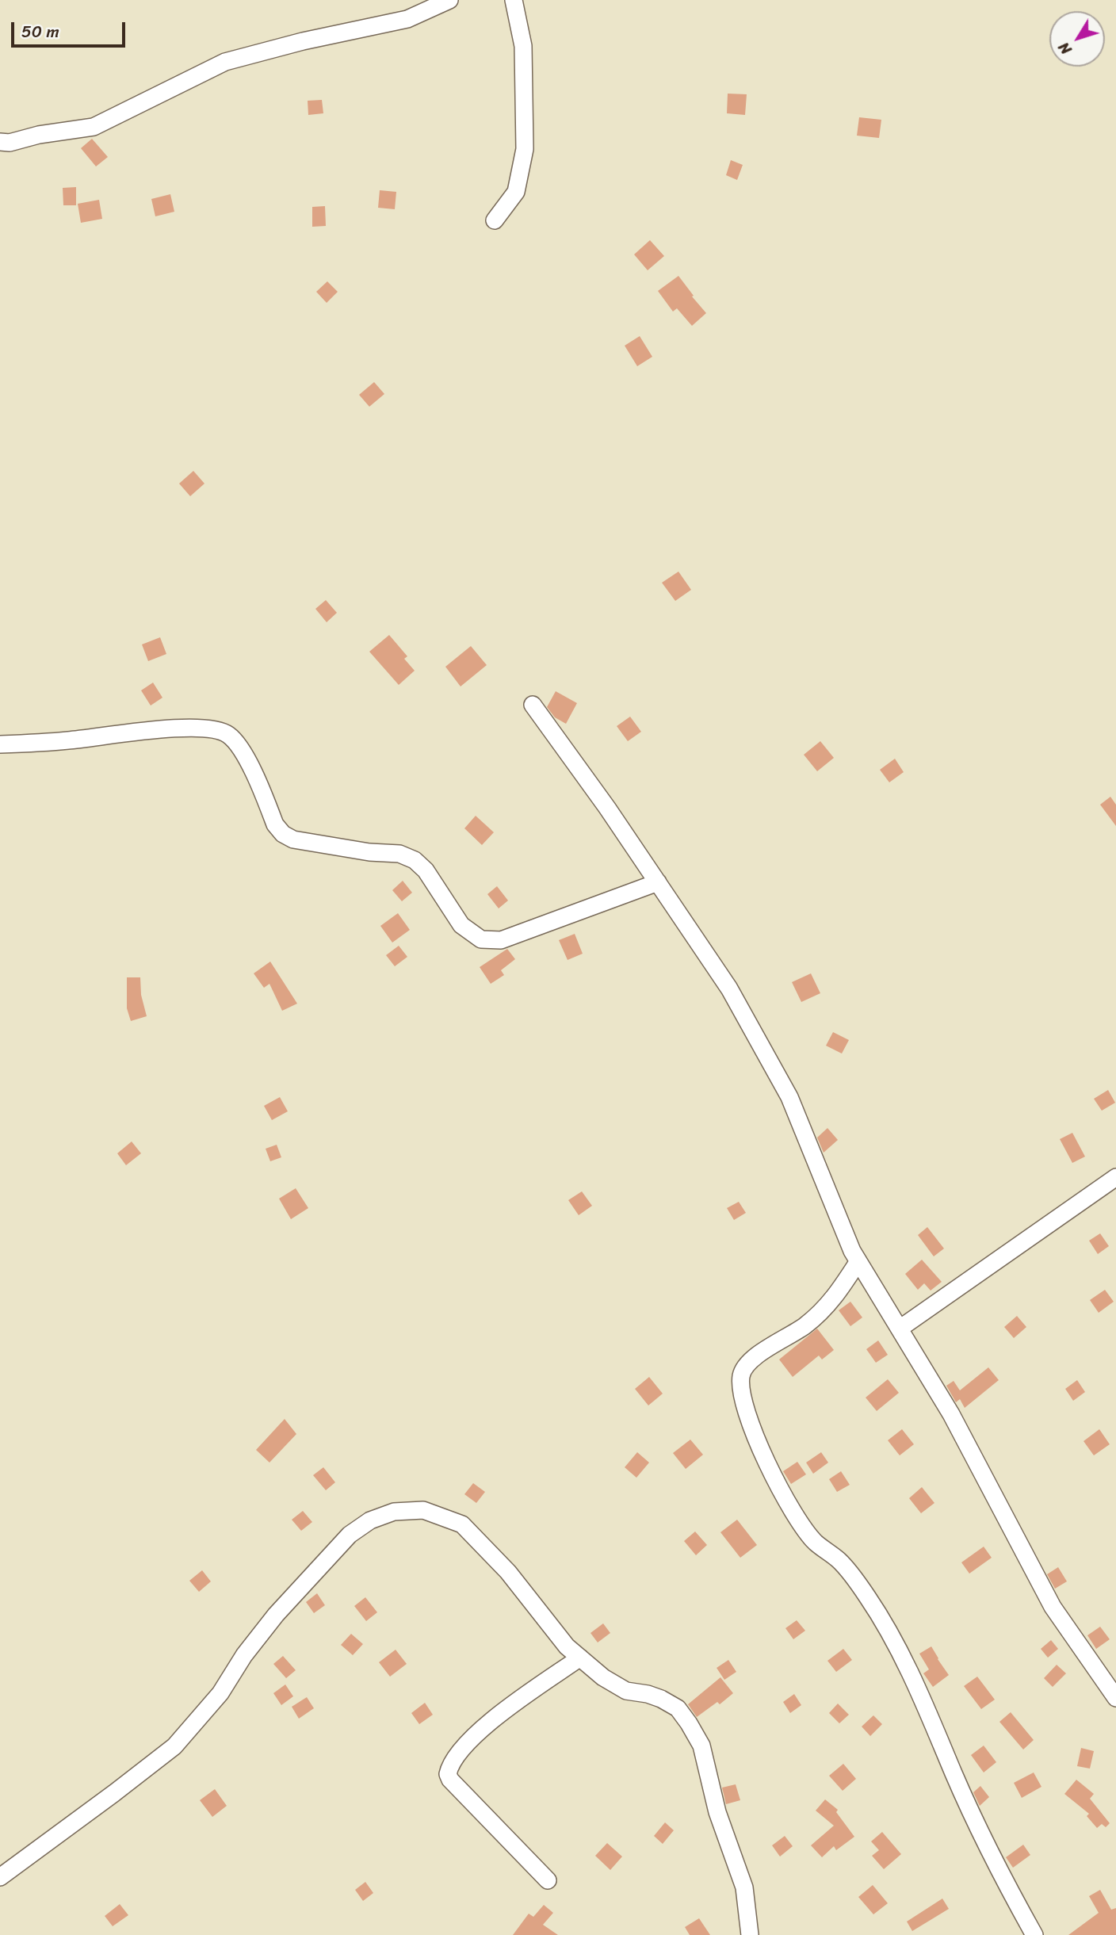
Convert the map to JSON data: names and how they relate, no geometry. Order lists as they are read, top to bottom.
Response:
{
  "scale_bar": "50 m",
  "north": "bottom left"
}
